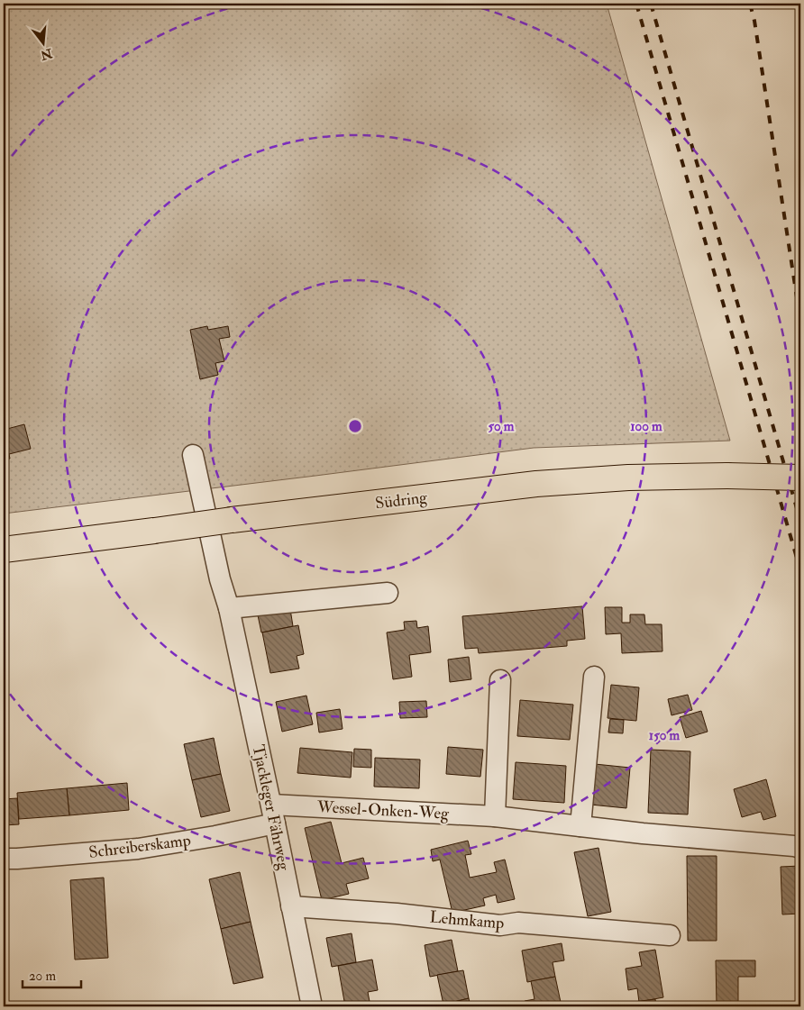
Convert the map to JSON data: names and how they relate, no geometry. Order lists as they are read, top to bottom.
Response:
{
  "streets": {
    "main road": ["Südring"],
    "street": [
      "Tjackleger Fährweg",
      "Wessel-Onken-Weg",
      "Schreiberskamp",
      "Lehmkamp"
    ]
  },
  "crossings": [
    ["Tjackleger Fährweg", "Wessel-Onken-Weg"],
    ["Tjackleger Fährweg", "Schreiberskamp"],
    ["Tjackleger Fährweg", "Lehmkamp"],
    ["Wessel-Onken-Weg", "Schreiberskamp"]
  ],
  "scale_bar": "20 m",
  "north": "bottom",
  "rings": ["50 m", "100 m", "150 m"]
}
